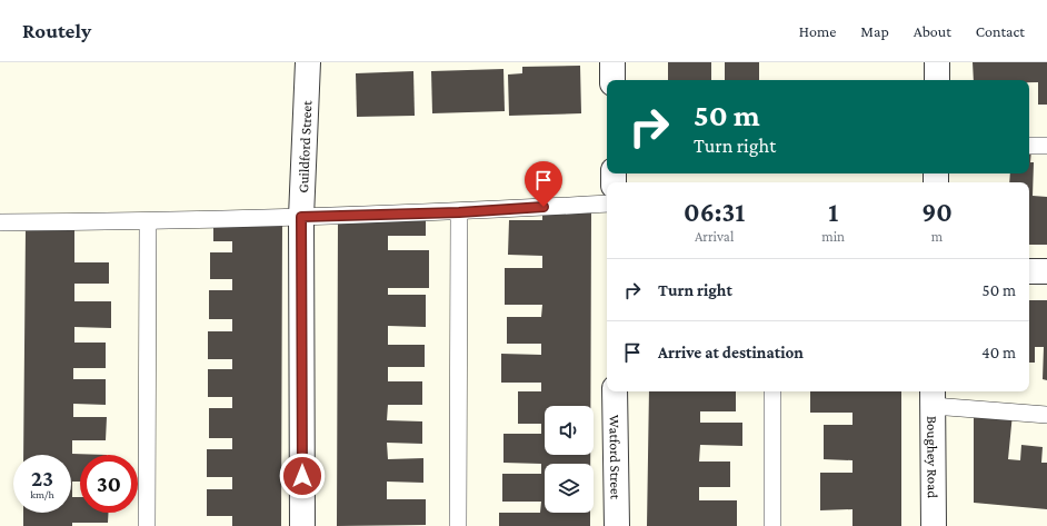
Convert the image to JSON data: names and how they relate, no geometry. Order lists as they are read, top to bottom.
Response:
{
  "streets": {
    "street": ["Guildford Street", "Watford Street", "Boughey Road"]
  },
  "page": {
    "header": "Routely",
    "nav": [
      "Home",
      "Map",
      "About",
      "Contact"
    ],
    "turn": ["50 m", "Turn right"],
    "eta": [
      "06:31",
      "Arrival",
      "1",
      "min",
      "90",
      "m"
    ],
    "list": [
      {
        "name": "Turn right",
        "value": "50 m"
      },
      {
        "name": "Arrive at destination",
        "value": "40 m"
      }
    ],
    "speed": "23 km/h",
    "limit": "30"
  }
}
